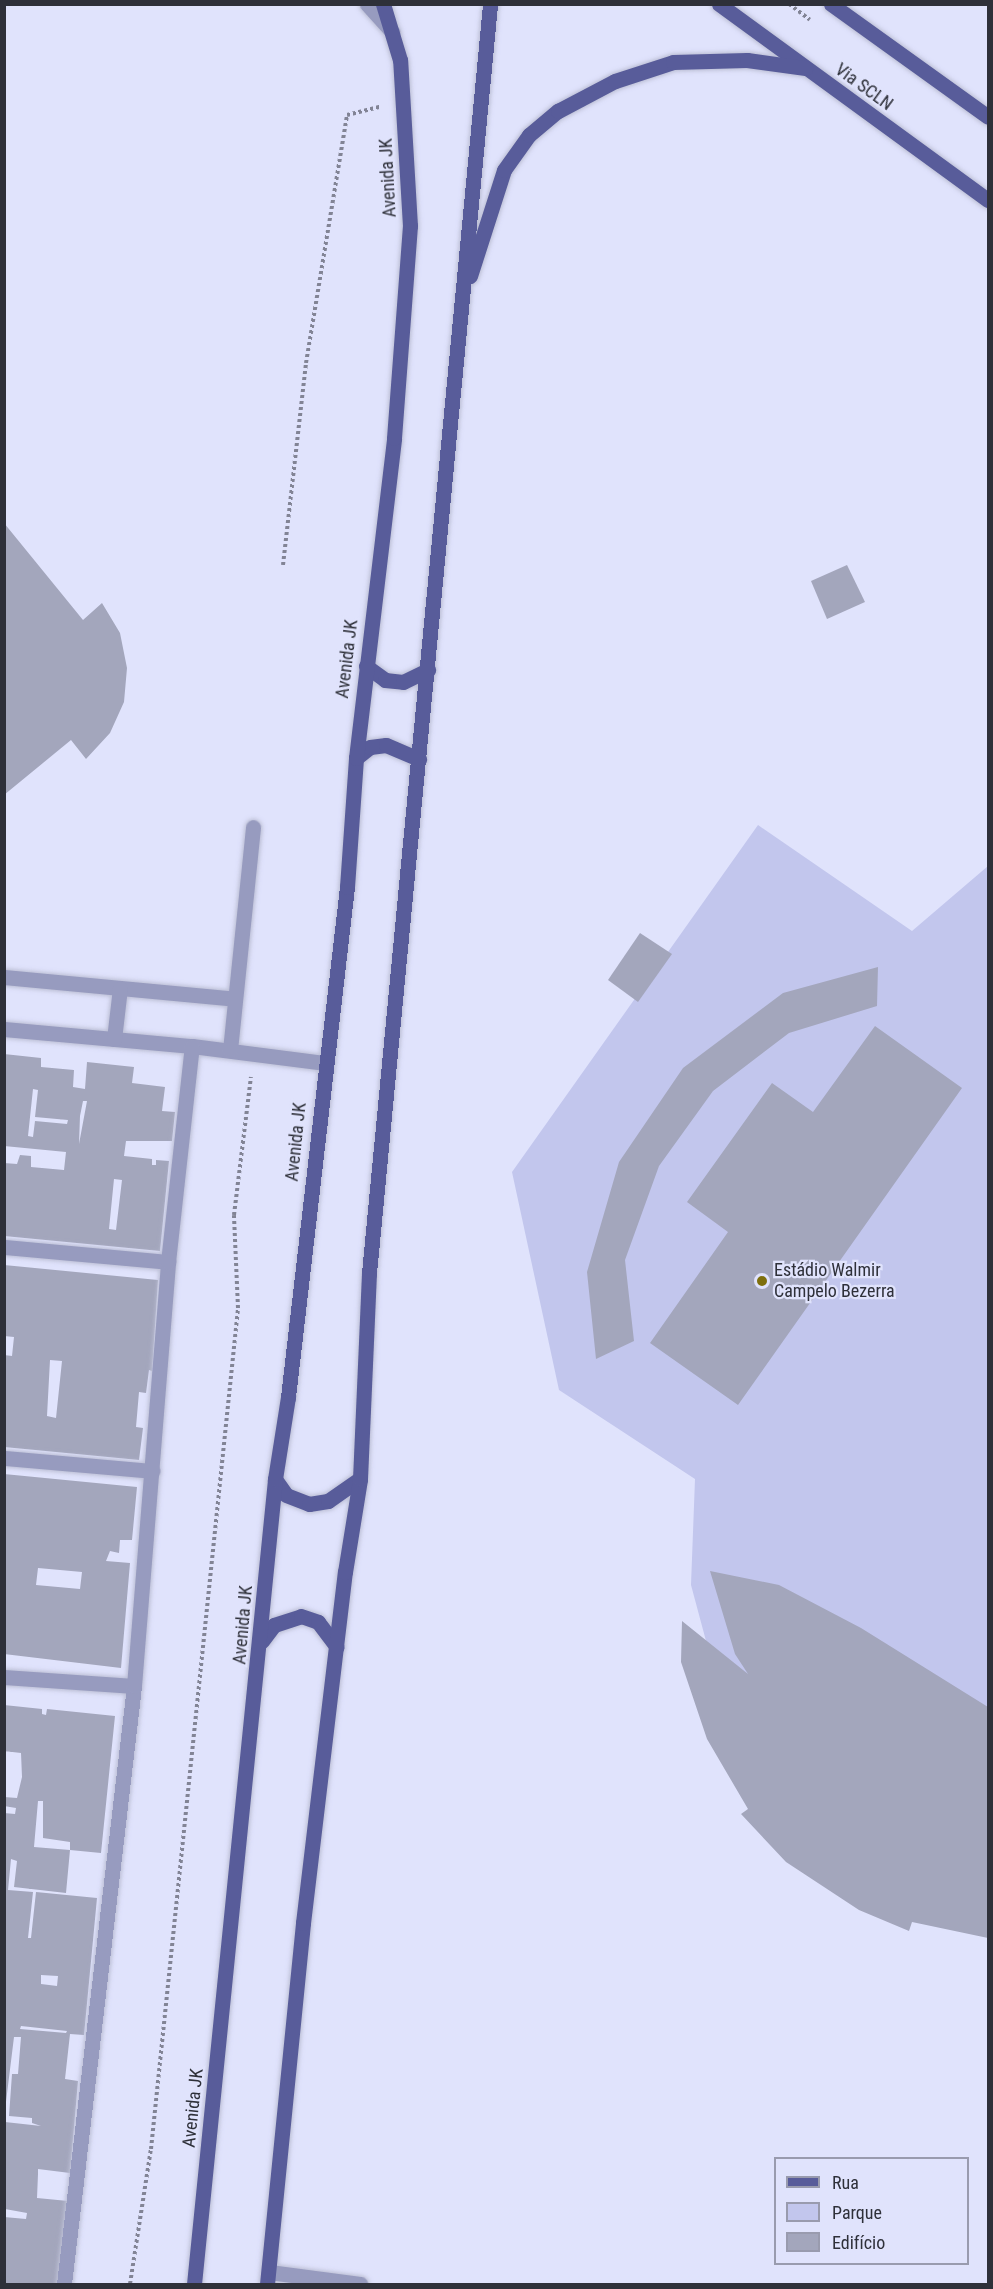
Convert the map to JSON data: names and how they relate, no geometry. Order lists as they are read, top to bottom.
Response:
{
  "streets": {
    "main road": ["Via SCLN", "Avenida JK"]
  },
  "places": ["Estádio Walmir Campelo Bezerra"],
  "legend": ["Rua", "Parque", "Edifício"]
}
